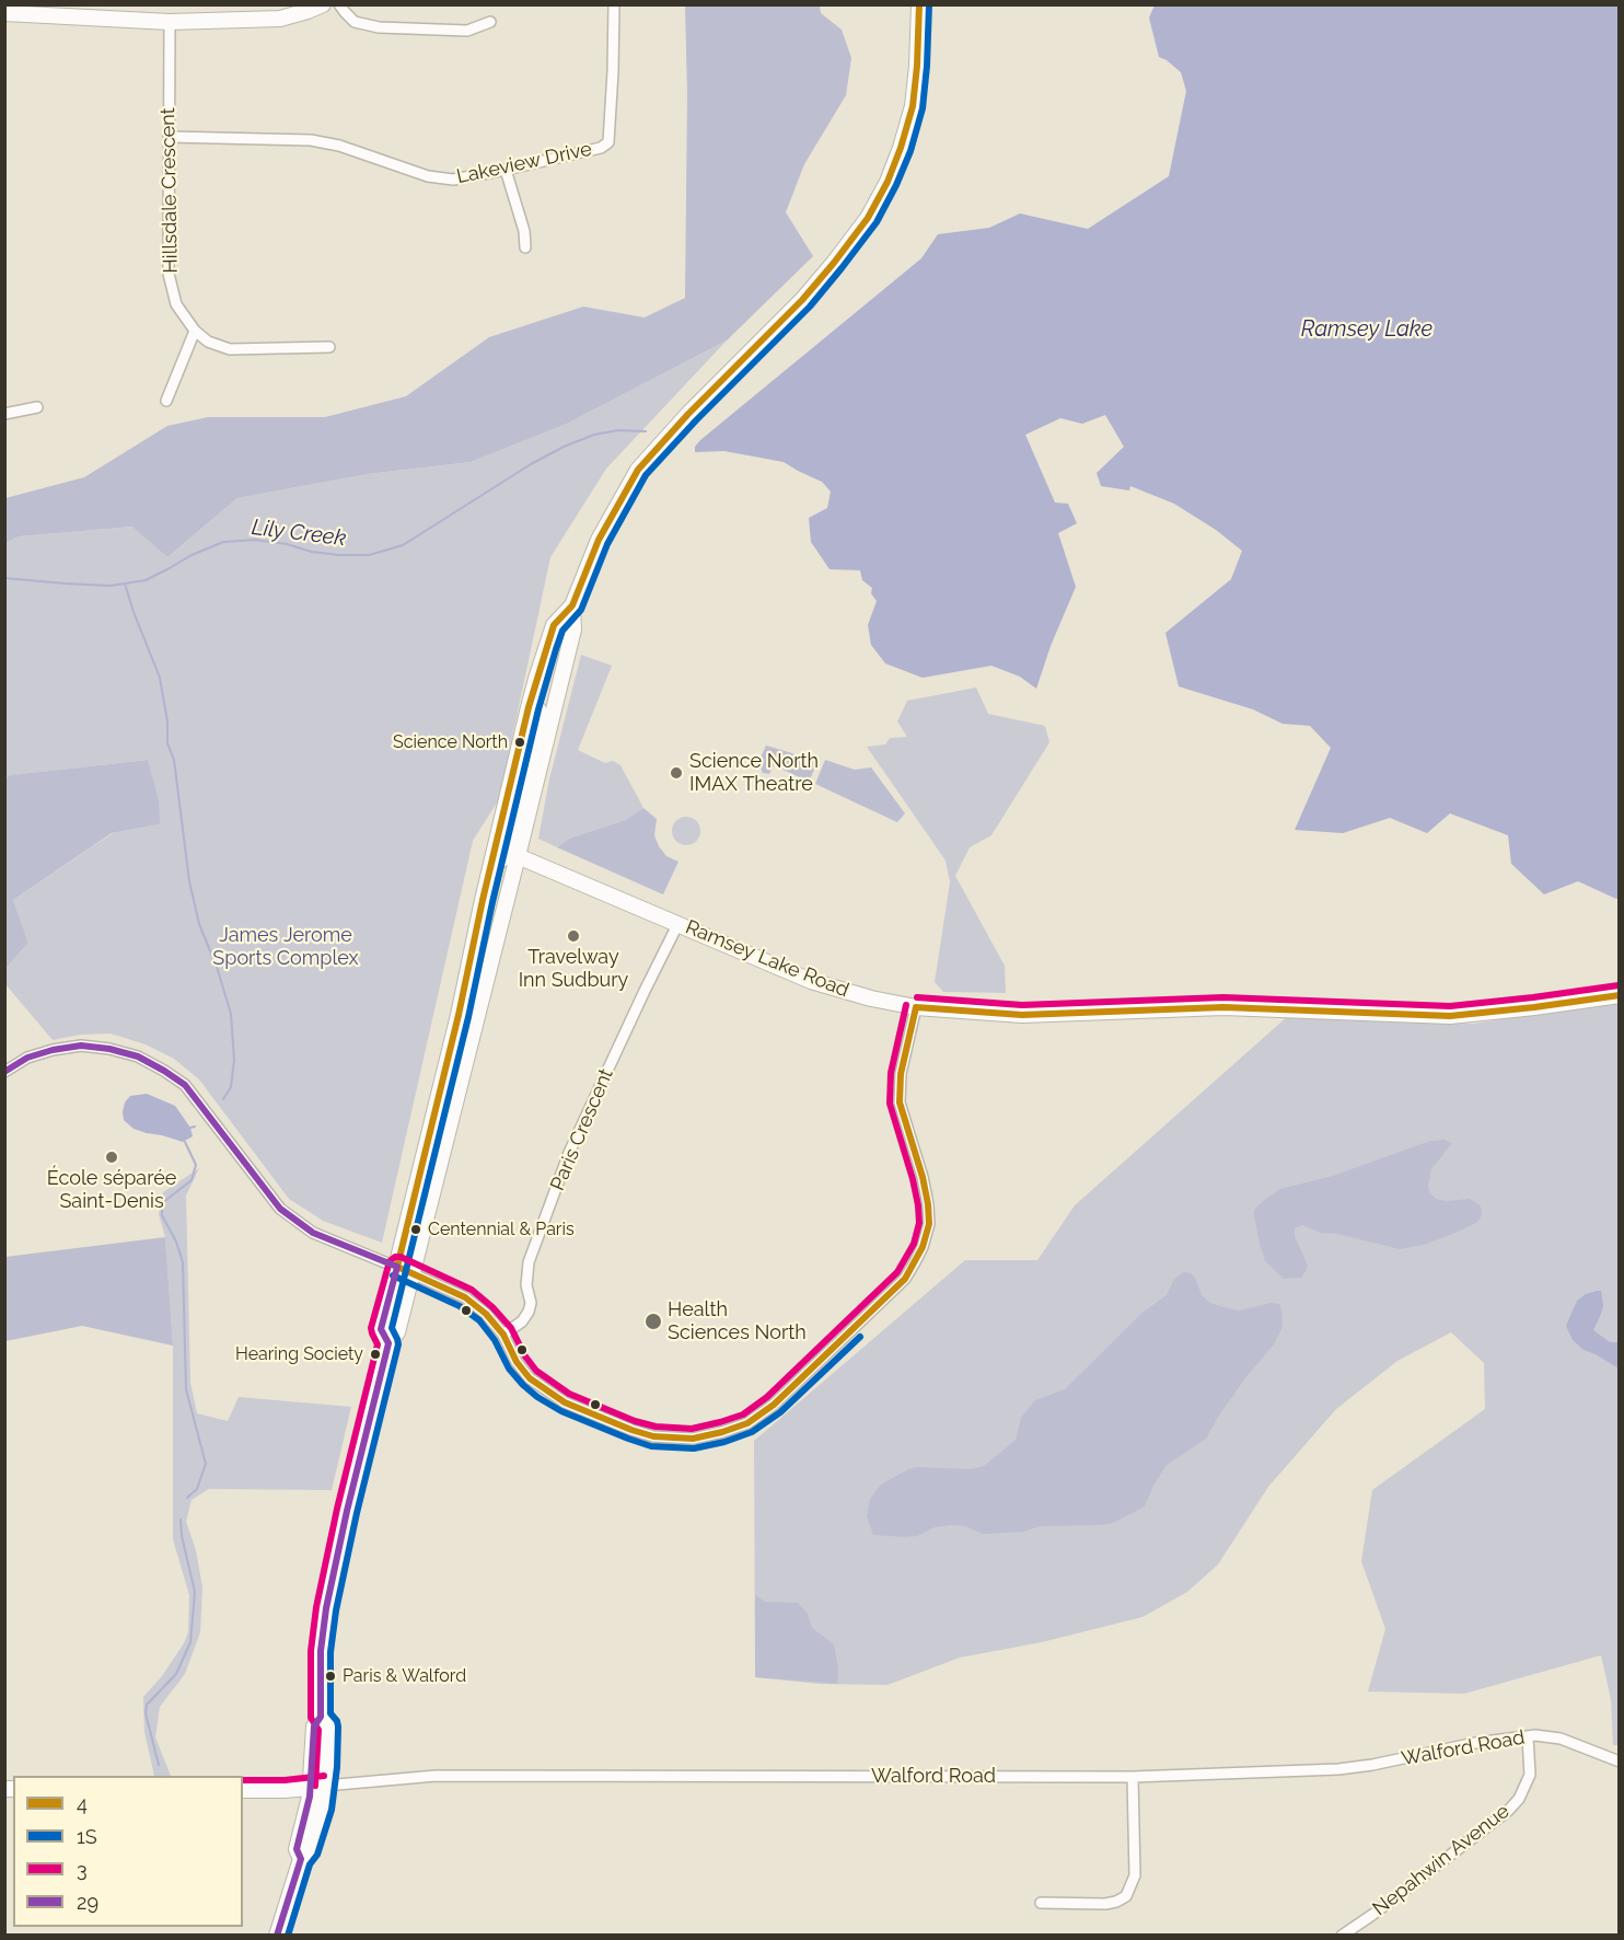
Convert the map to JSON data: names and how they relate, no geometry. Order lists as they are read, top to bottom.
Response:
{
  "streets": {
    "main road": ["Ramsey Lake Road", "Walford Road"],
    "street": [
      "Lakeview Drive",
      "Hillsdale Crescent",
      "Paris Crescent",
      "Nepahwin Avenue"
    ]
  },
  "crossings": [
    ["Lakeview Drive", "Hillsdale Crescent"],
    ["Ramsey Lake Road", "Paris Crescent"],
    ["Walford Road", "Nepahwin Avenue"]
  ],
  "water": ["Ramsey Lake", "Lily Creek"],
  "parks": ["James Jerome Sports Complex"],
  "places": [
    "Science North",
    "Science North IMAX Theatre",
    "Travelway Inn Sudbury",
    "École séparée Saint-Denis",
    "Centennial & Paris",
    "Health Sciences North",
    "Hearing Society",
    "Paris & Walford"
  ],
  "lines": [
    "transit line 4",
    "transit line 1S",
    "transit line 3",
    "transit line 29"
  ],
  "legend": [
    "4",
    "1S",
    "3",
    "29"
  ]
}
